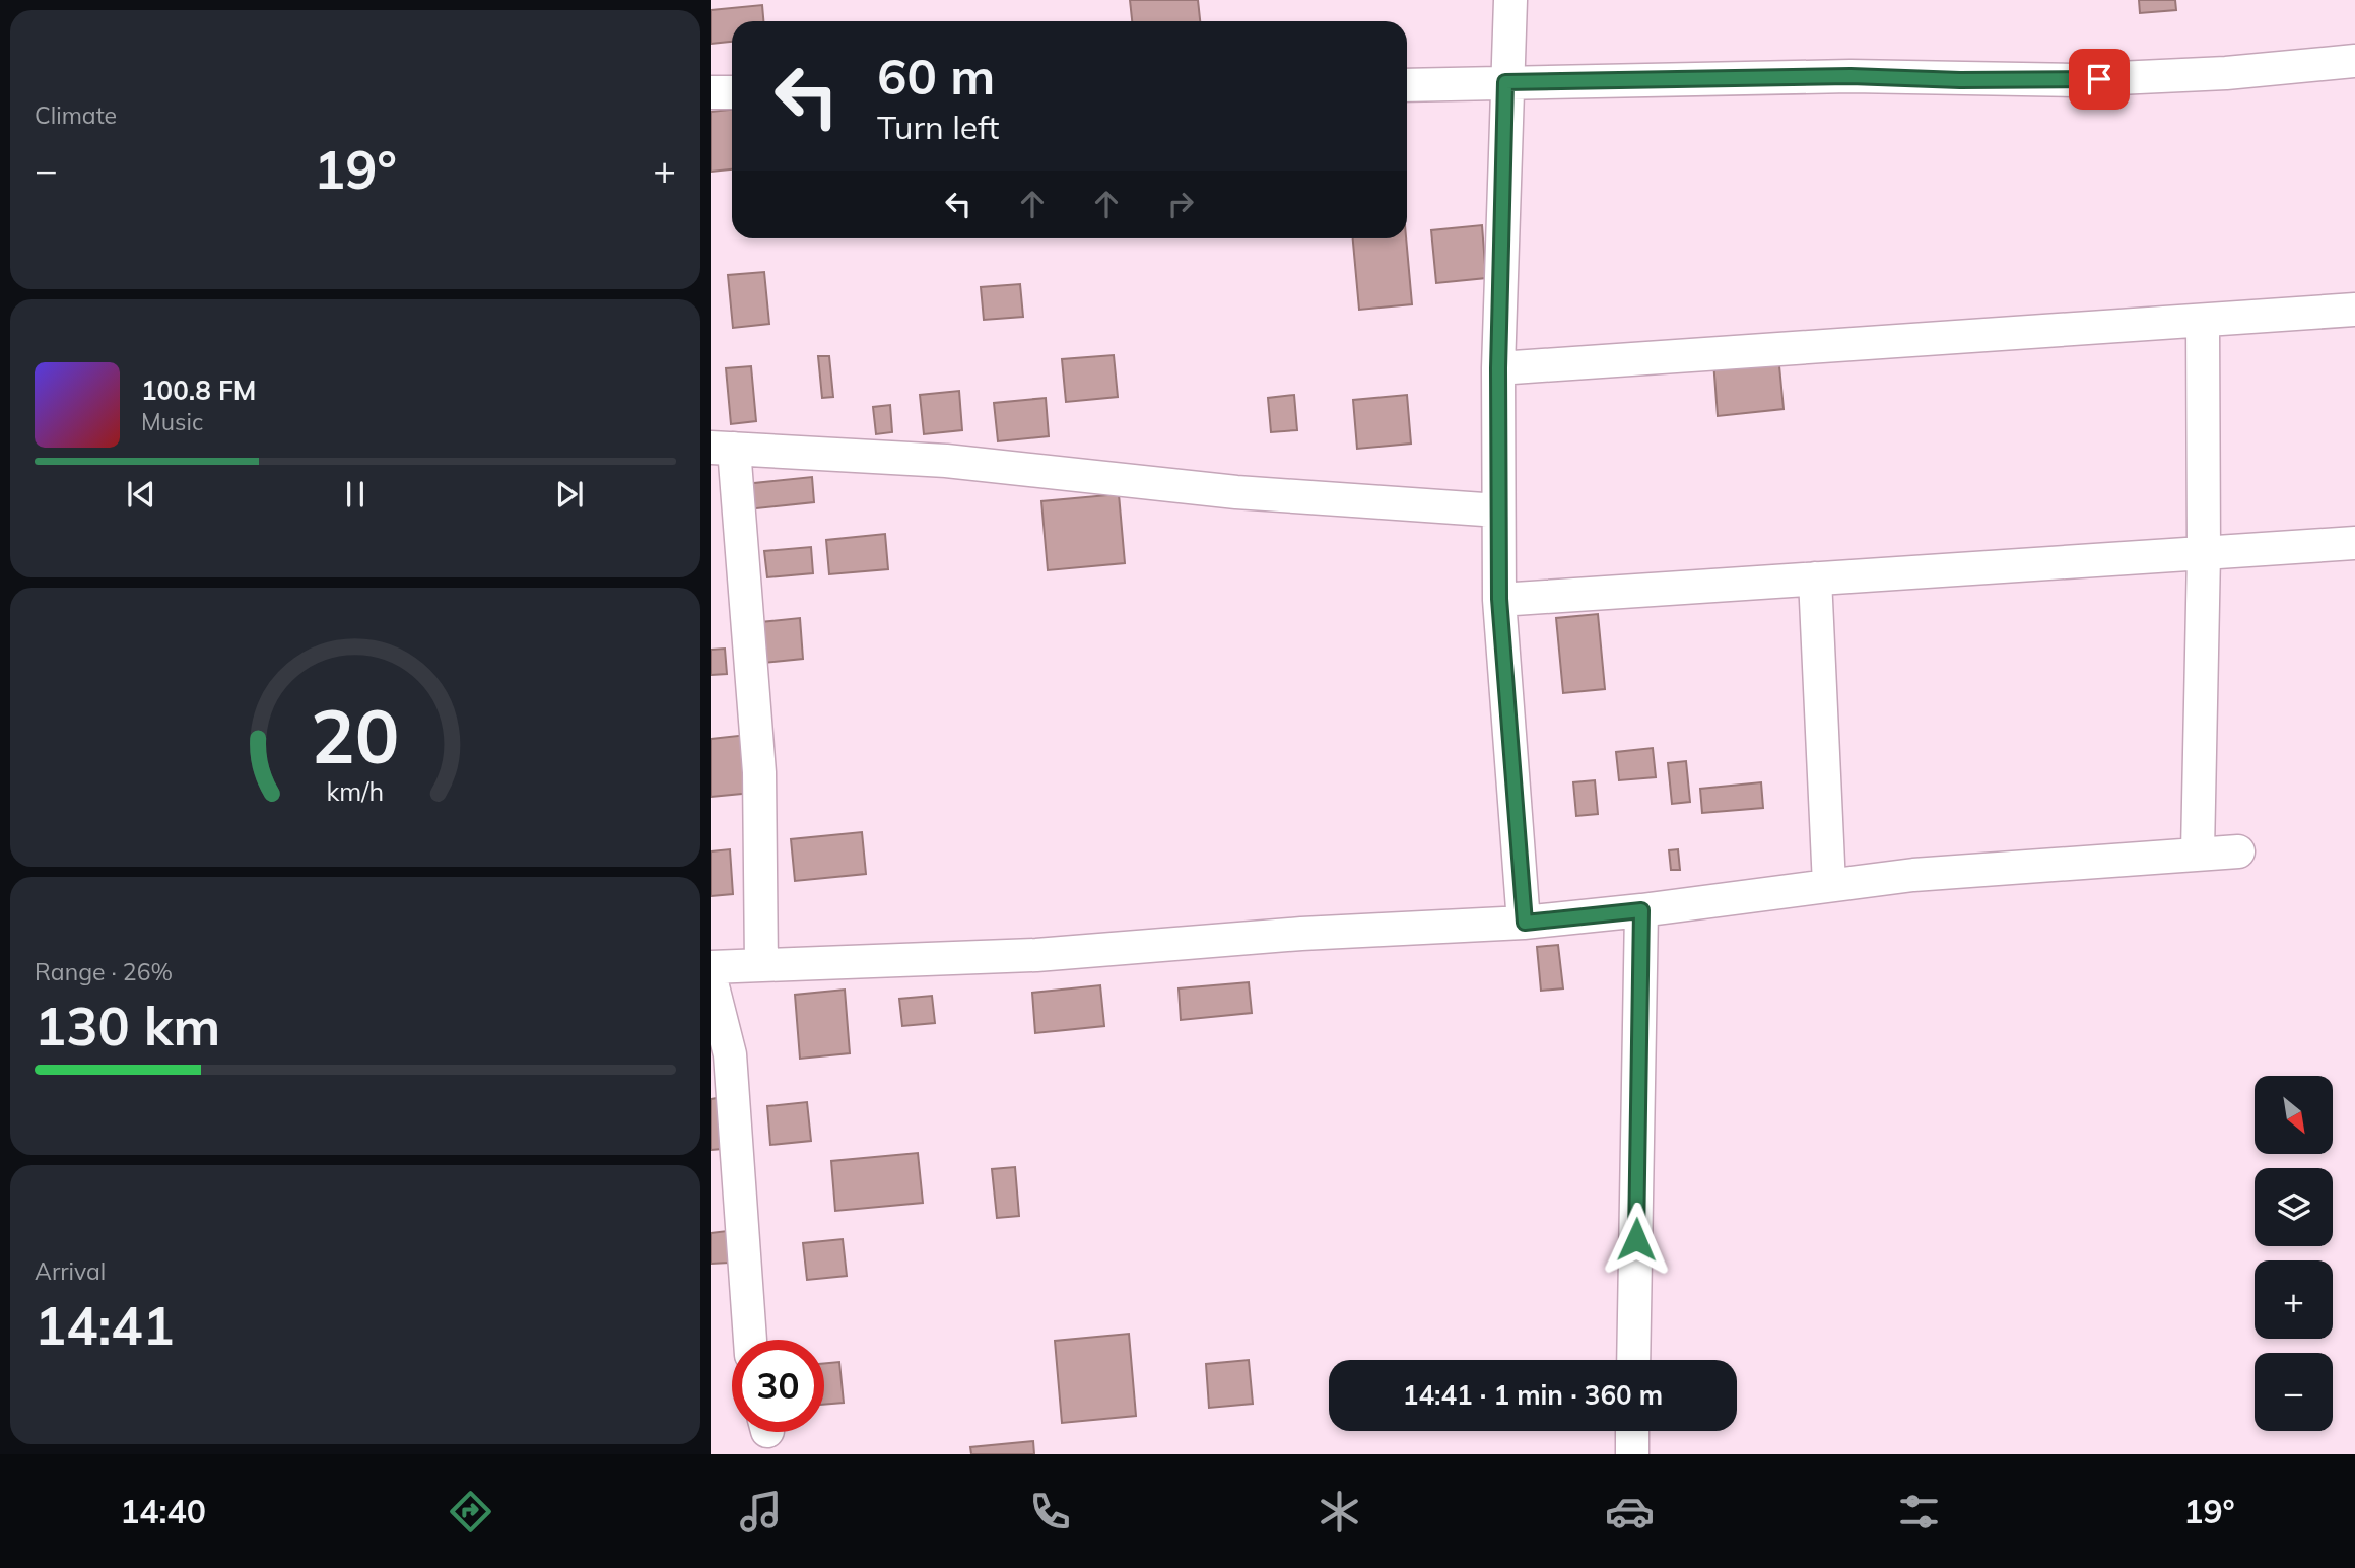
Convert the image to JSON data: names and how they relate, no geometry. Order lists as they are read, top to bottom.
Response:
{
  "north": "bottom right",
  "page": {
    "tile": [
      "Climate",
      ["Range · 26%", "130 km"],
      ["Arrival", "14:41"]
    ],
    "turn": ["60 m", "Turn left"],
    "heat": ["−", "19°", "+"],
    "song": ["100.8 FM", "Music"],
    "map_buttons": ["+", "−"],
    "limit": "30",
    "trip": "14:41 · 1 min · 360 m",
    "tabs": ["14:40", "19°"],
    "gauge": ["20", "km/h"]
  }
}
